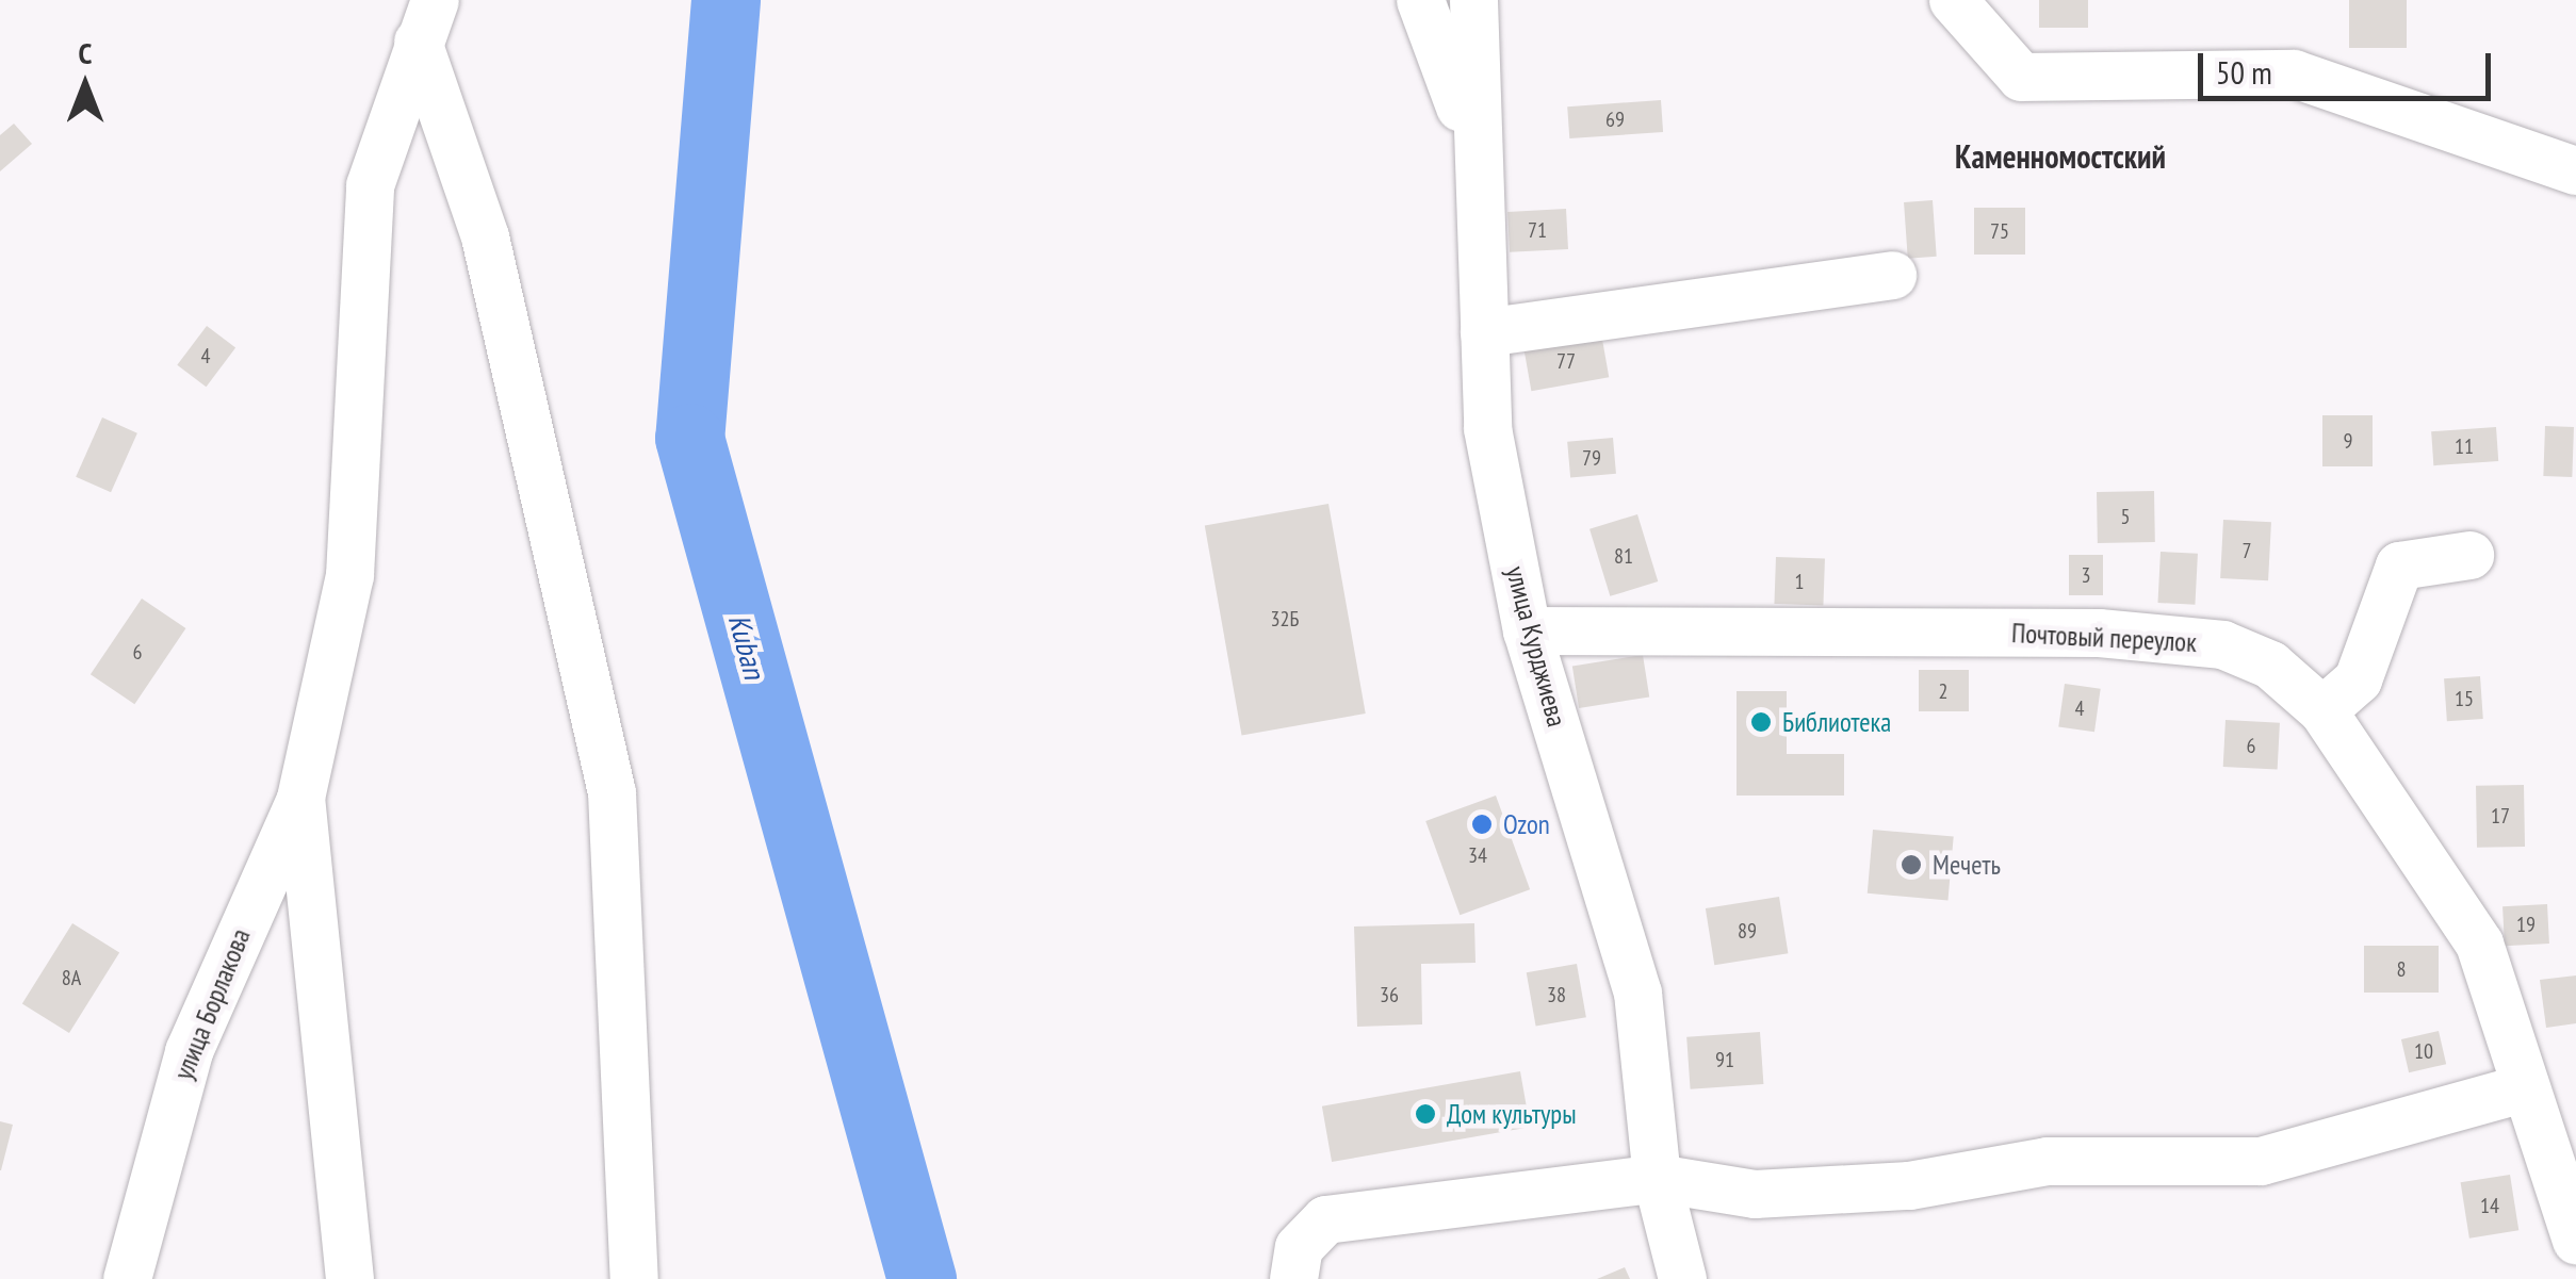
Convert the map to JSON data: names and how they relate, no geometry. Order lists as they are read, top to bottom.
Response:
{
  "streets": {
    "street": ["Почтовый переулок", "улица Курджиева", "улица Борлакова"]
  },
  "crossings": [
    ["Почтовый переулок", "улица Курджиева"]
  ],
  "districts": ["Каменномостский"],
  "water": ["Kuban"],
  "places": [
    "Библиотека",
    "Ozon",
    "Мечеть",
    "Дом культуры"
  ],
  "house_numbers": [
    "69",
    "71",
    "75",
    "4",
    "77",
    "9",
    "11",
    "79",
    "5",
    "7",
    "81",
    "3",
    "1",
    "32Б",
    "6",
    "2",
    "15",
    "4",
    "6",
    "17",
    "34",
    "19",
    "89",
    "8",
    "8А",
    "36",
    "38",
    "10",
    "91",
    "14"
  ],
  "scale_bar": "50 m",
  "north": "top"
}
